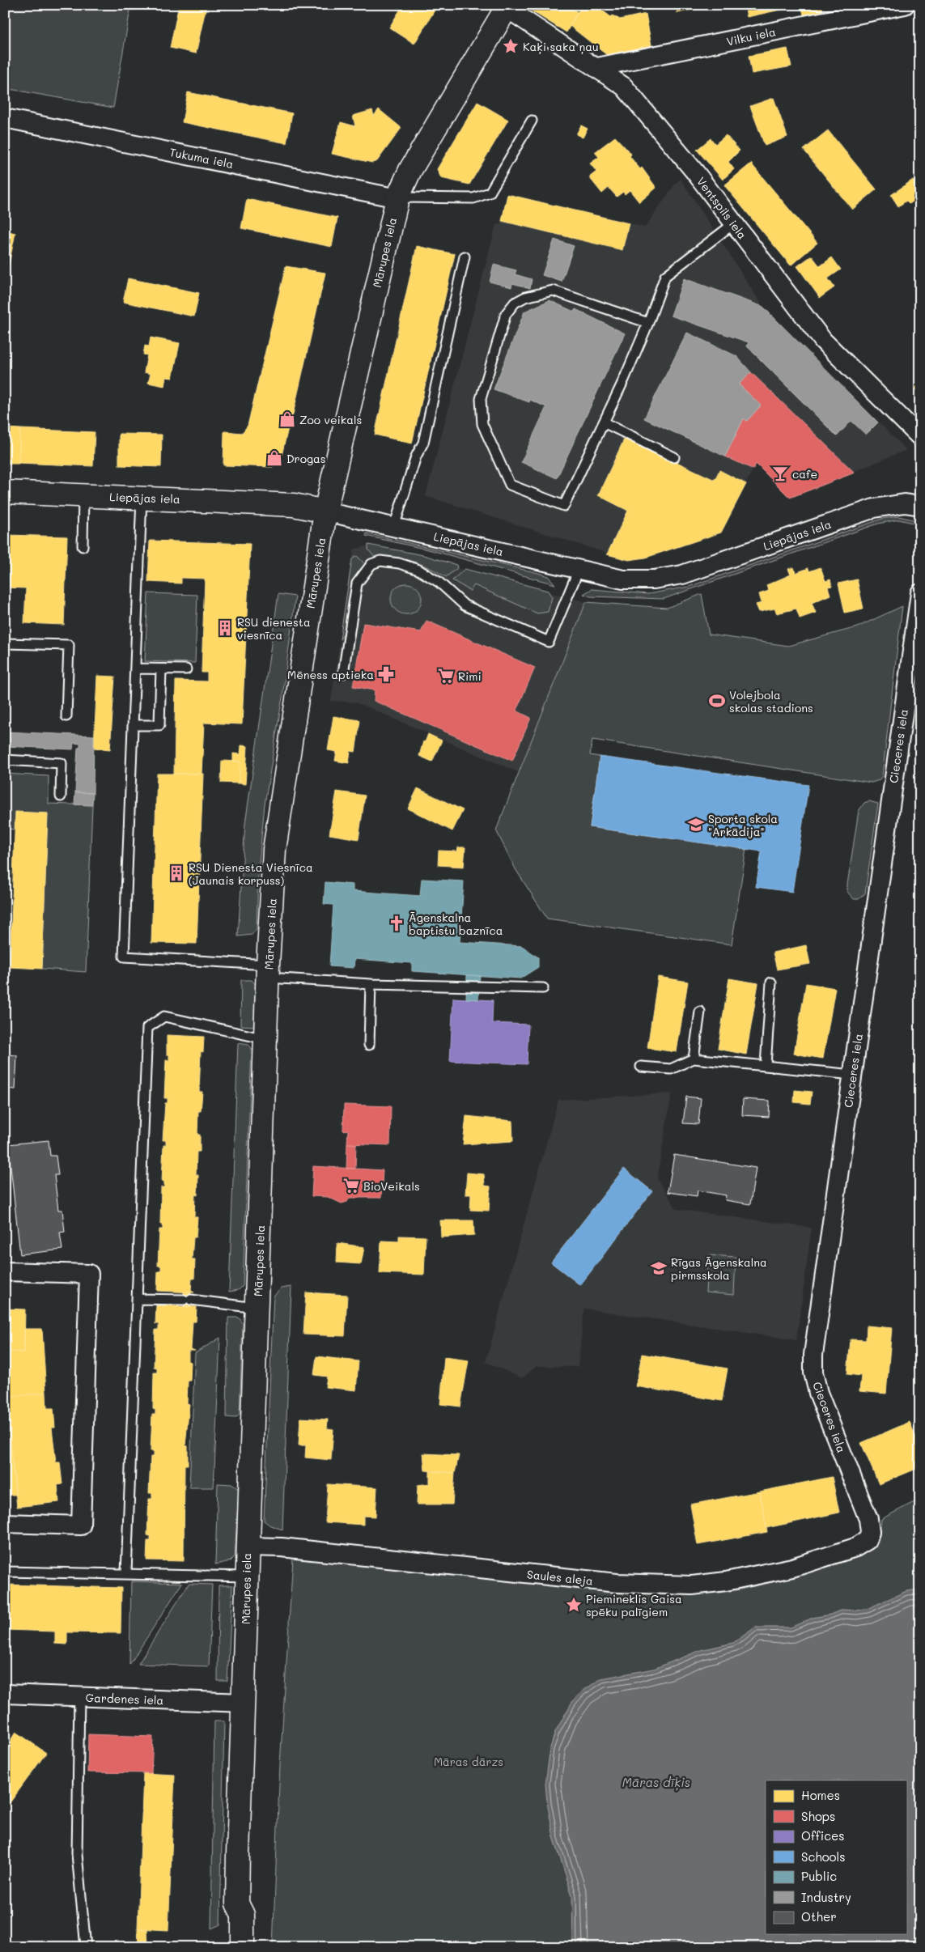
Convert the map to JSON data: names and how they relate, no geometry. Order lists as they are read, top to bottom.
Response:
{
  "streets": {
    "street": [
      "Vilku iela",
      "Tukuma iela",
      "Ventspils iela",
      "Mārupes iela",
      "Liepājas iela",
      "Cieceres iela",
      "Saules aleja",
      "Gardenes iela"
    ]
  },
  "crossings": [
    ["Vilku iela", "Ventspils iela"],
    ["Tukuma iela", "Mārupes iela"],
    ["Ventspils iela", "Mārupes iela"],
    ["Mārupes iela", "Liepājas iela"],
    ["Mārupes iela", "Saules aleja"],
    ["Mārupes iela", "Gardenes iela"],
    ["Cieceres iela", "Saules aleja"]
  ],
  "water": ["Māras dīķis"],
  "parks": ["Māras dārzs"],
  "places": {
    "place": ["Kaķi saka ņau", "Piemineklis Gaisa spēku palīgiem"],
    "shop": ["Zoo veikals", "Drogas"],
    "bar": ["cafe"],
    "building": ["RSU dienesta viesnīca", "RSU Dienesta Viesnīca (Jaunais korpuss)"],
    "pharmacy": ["Mēness aptieka"],
    "supermarket": ["Rimi", "BioVeikals"],
    "sports": ["Volejbola skolas stadions"],
    "school or university": ["Sporta skola \"Arkādija\"", "Rīgas Āgenskalna pirmsskola"],
    "church": ["Āgenskalna baptistu baznīca"]
  },
  "legend": [
    "Homes",
    "Shops",
    "Offices",
    "Schools",
    "Public",
    "Industry",
    "Other"
  ]
}
